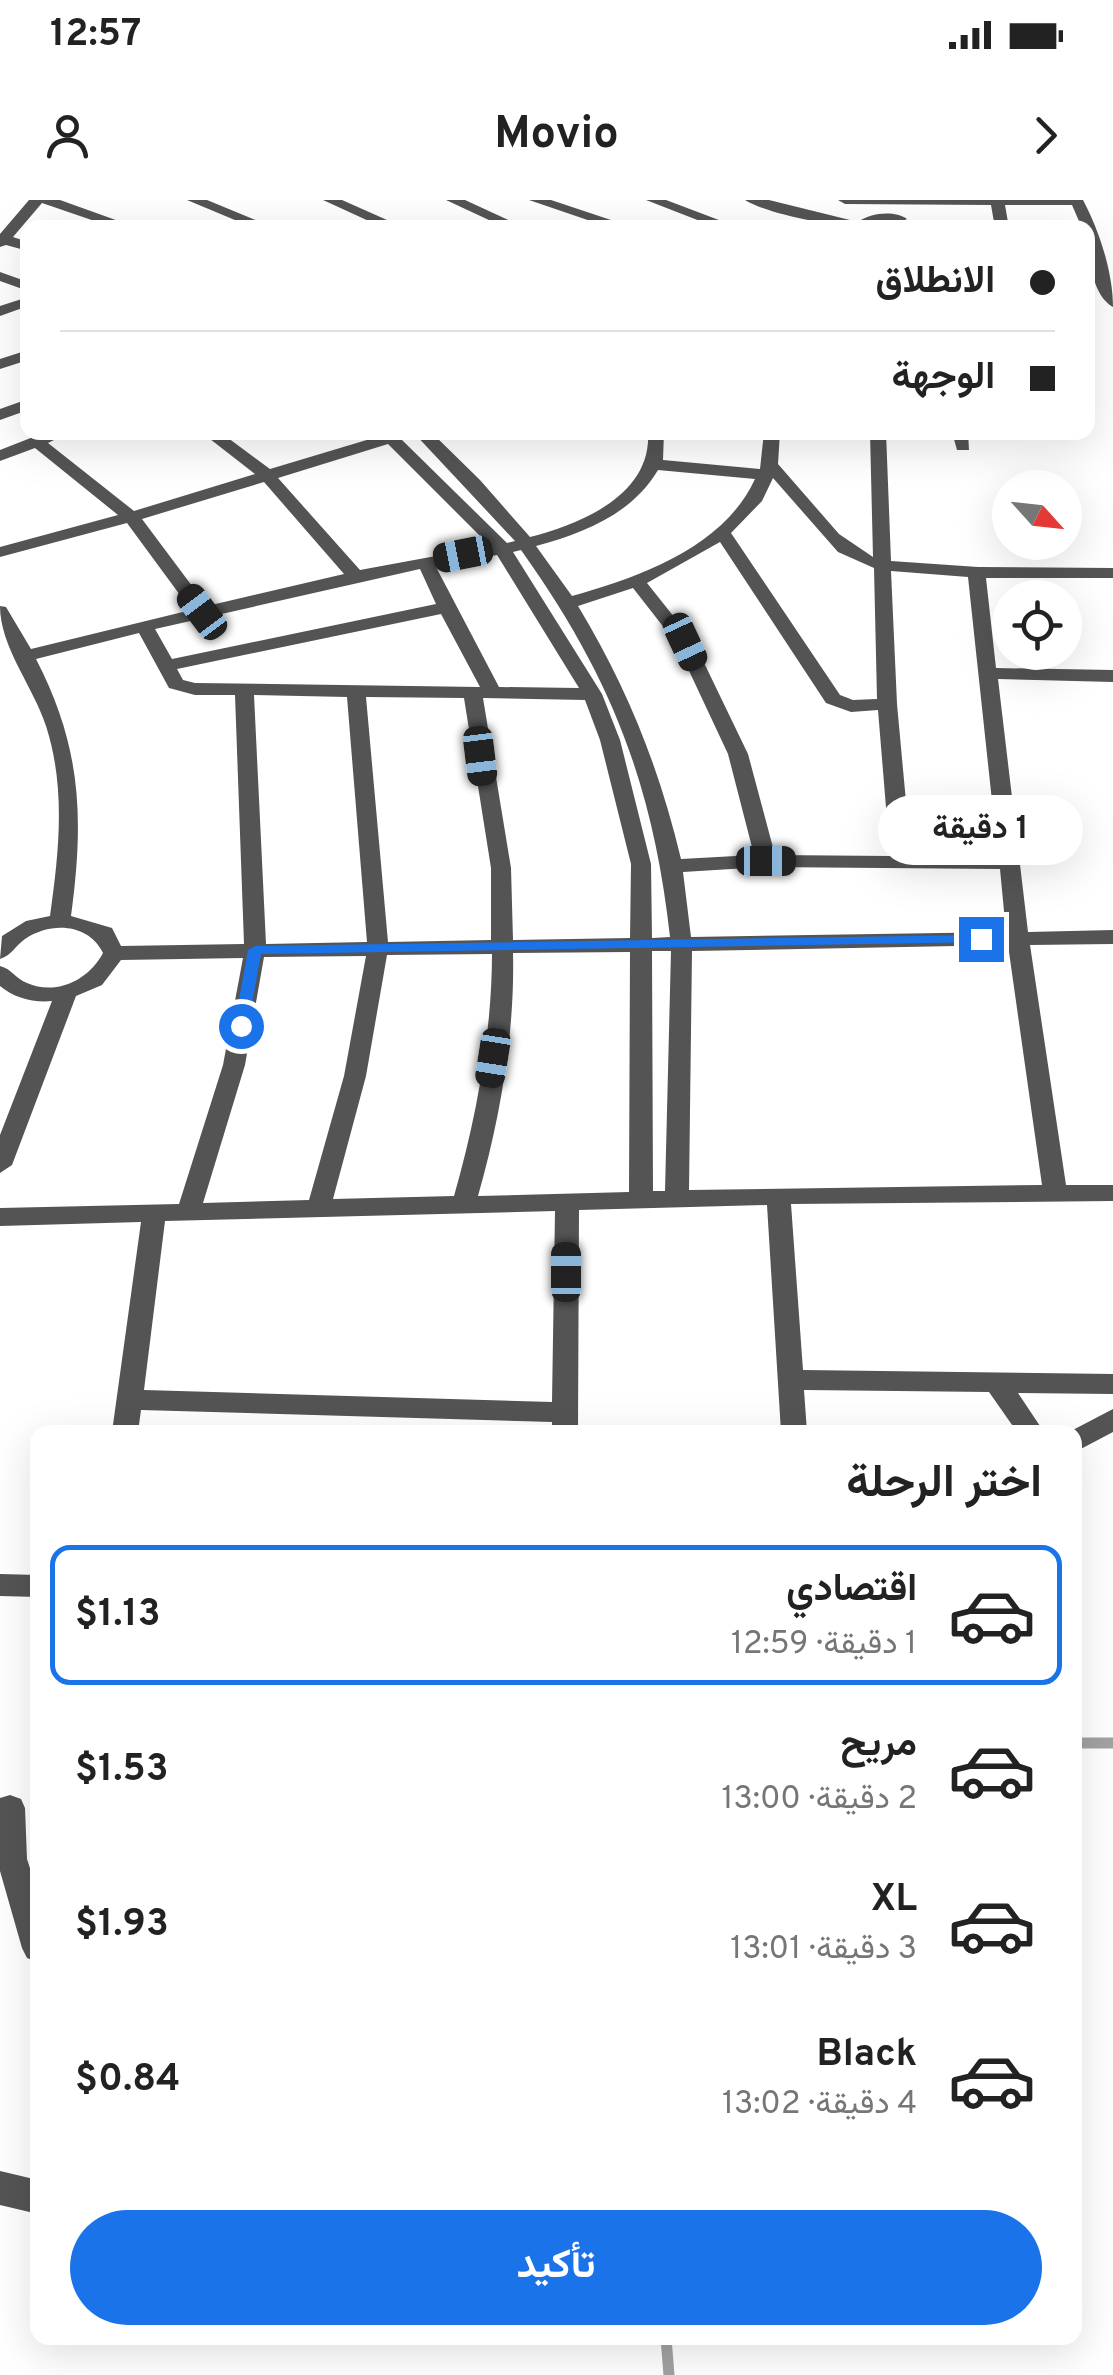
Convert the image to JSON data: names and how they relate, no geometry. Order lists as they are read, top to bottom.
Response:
{
  "north": "bottom right",
  "page": {
    "status": "12:57",
    "header": "Movio",
    "banner": ["الانطلاق", "الوجهة"],
    "bubble": "1 دقيقة",
    "heading": "اختر الرحلة",
    "list": [
      {
        "name": "اقتصادي",
        "note": "1 دقيقة · 12:59",
        "value": "$1.13"
      },
      {
        "name": "مريح",
        "note": "2 دقيقة · 13:00",
        "value": "$1.53"
      },
      {
        "name": "XL",
        "note": "3 دقيقة · 13:01",
        "value": "$1.93"
      },
      {
        "name": "Black",
        "note": "4 دقيقة · 13:02",
        "value": "$0.84"
      }
    ],
    "buttons": "تأكيد"
  }
}
